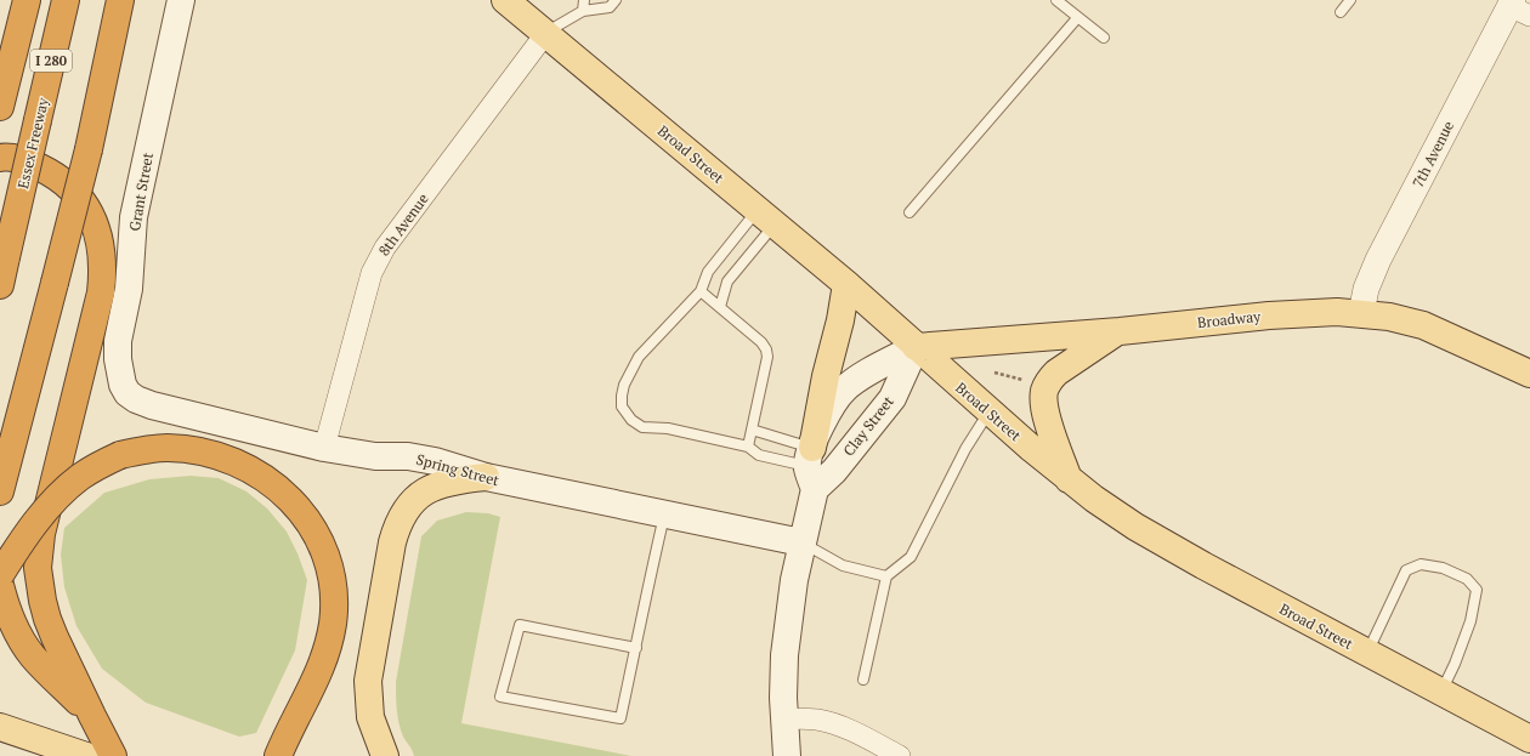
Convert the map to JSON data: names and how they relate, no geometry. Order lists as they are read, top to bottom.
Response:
{
  "streets": {
    "highway": ["I 280", "Essex Freeway"],
    "main road": [
      "Broad Street",
      "Grant Street",
      "Broadway",
      "Clay Street",
      "Spring Street"
    ],
    "street": ["7th Avenue", "8th Avenue"]
  },
  "crossings": [
    ["Broad Street", "8th Avenue"],
    ["Broad Street", "Broadway"],
    ["Broad Street", "Clay Street"],
    ["7th Avenue", "Broadway"],
    ["Grant Street", "Spring Street"],
    ["8th Avenue", "Spring Street"],
    ["Broadway", "Clay Street"]
  ]
}
